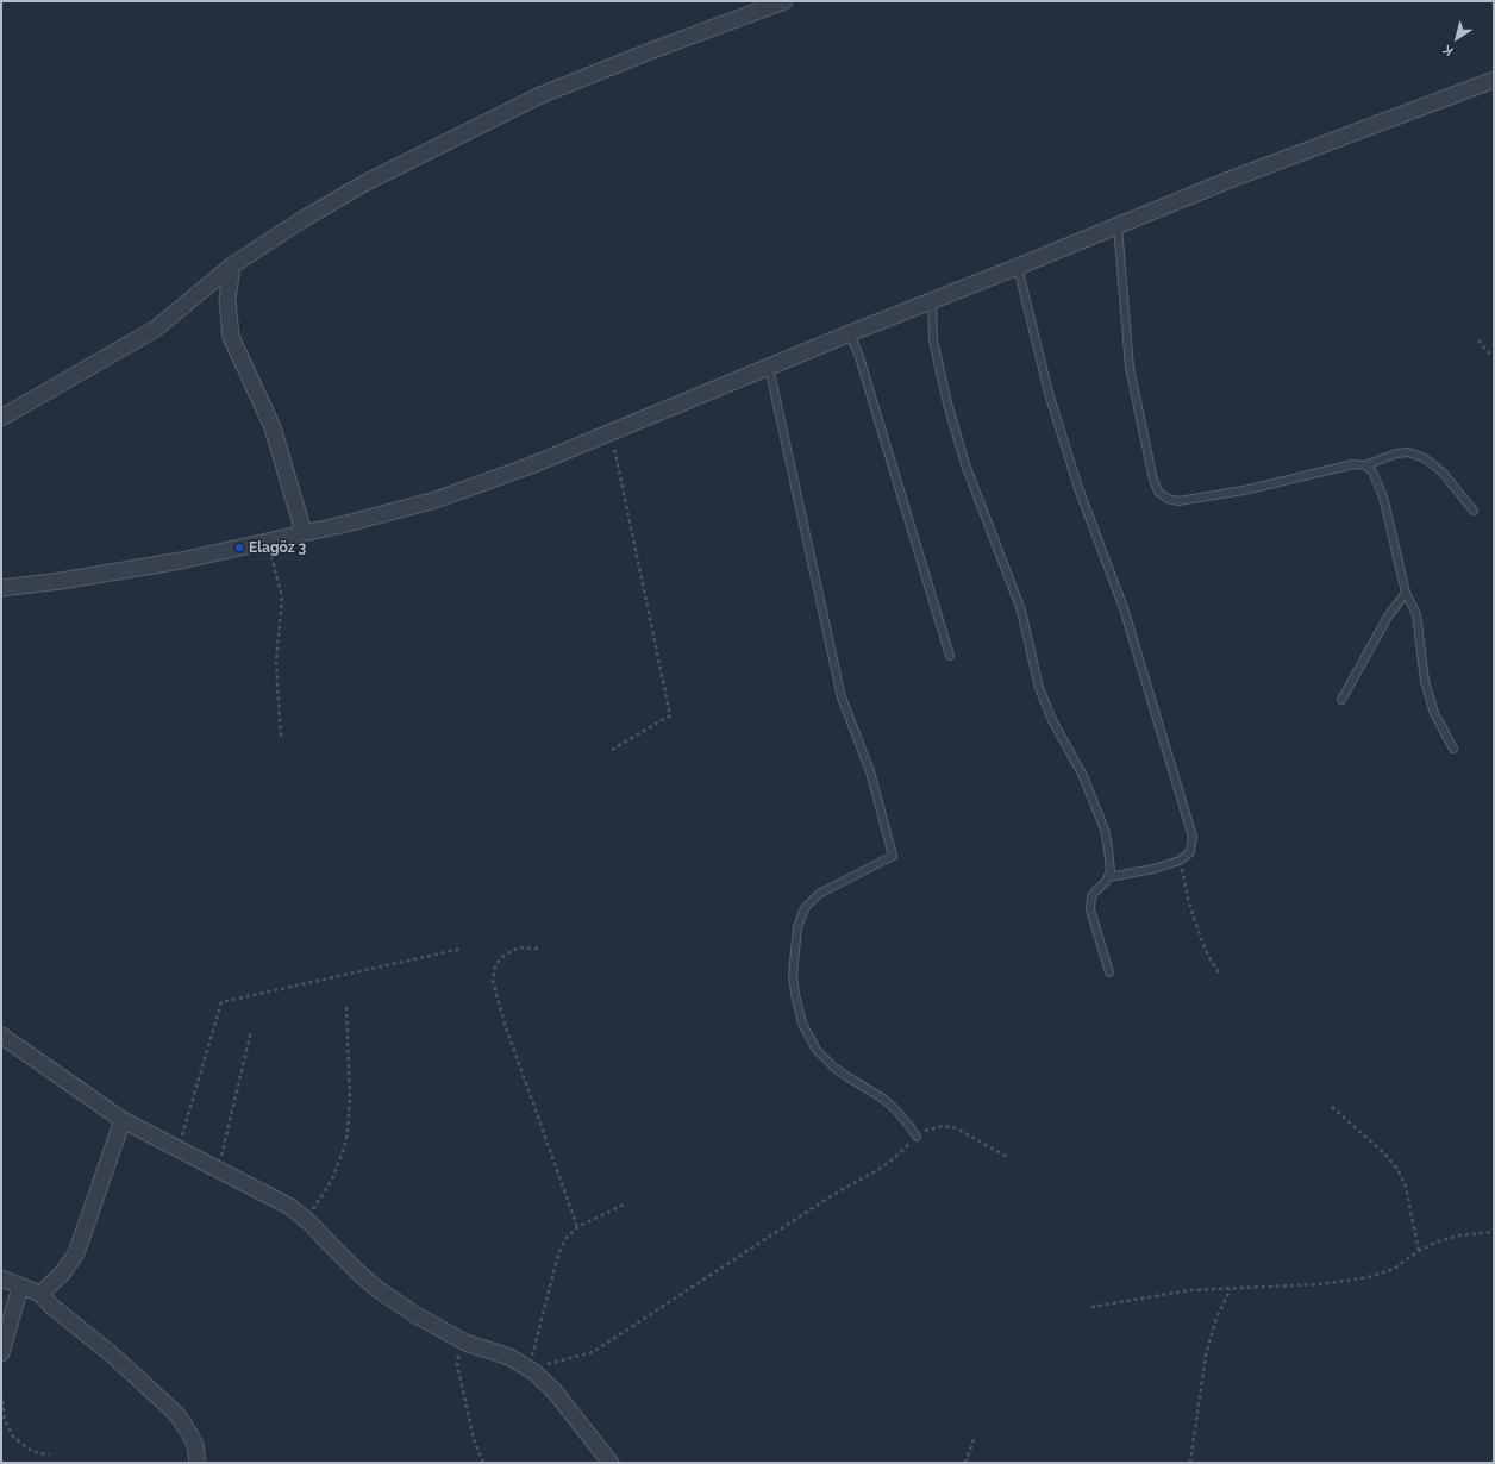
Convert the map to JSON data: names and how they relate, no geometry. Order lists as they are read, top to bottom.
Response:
{
  "places": ["Elagöz 3"],
  "north": "bottom left"
}
